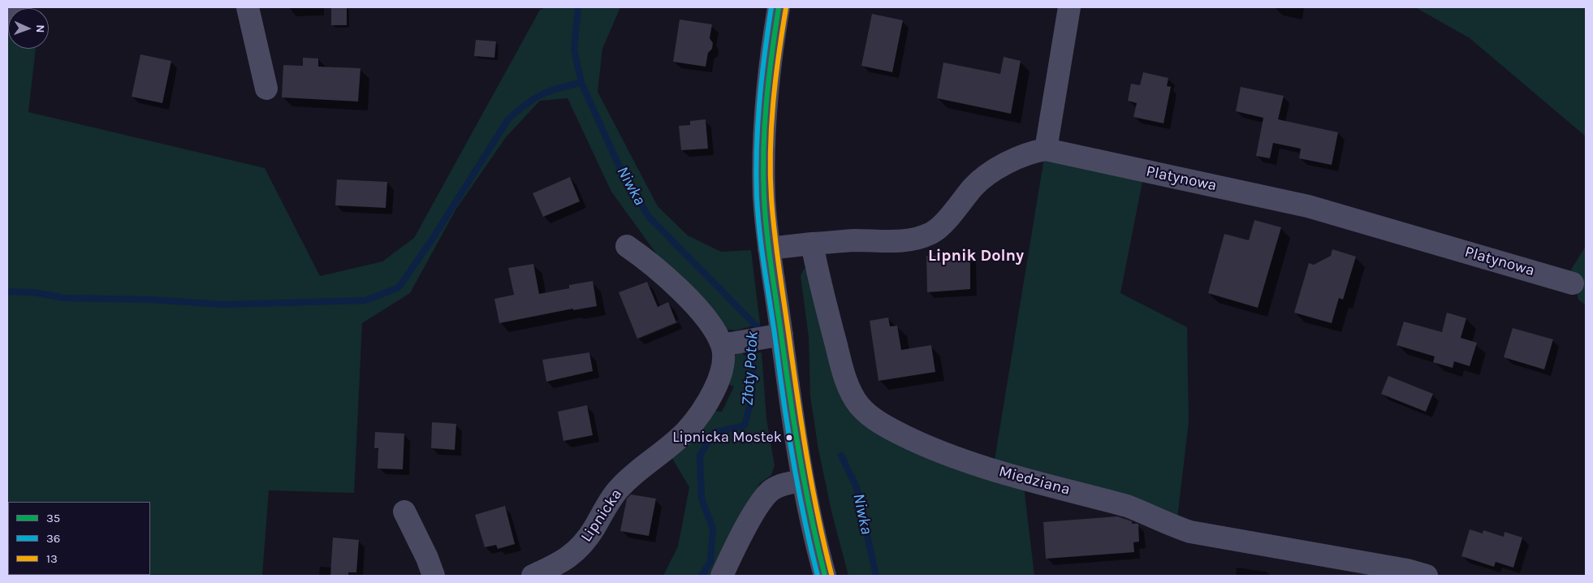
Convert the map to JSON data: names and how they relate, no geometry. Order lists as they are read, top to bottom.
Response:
{
  "streets": {
    "street": ["Platynowa", "Miedziana", "Lipnicka"]
  },
  "crossings": [
    ["Platynowa", "Miedziana"]
  ],
  "districts": ["Lipnik Dolny"],
  "water": ["Niwka", "Złoty Potok"],
  "places": ["Lipnicka Mostek"],
  "lines": ["transit line 35", "transit line 36", "transit line 13"],
  "legend": ["35", "36", "13"],
  "north": "right"
}
